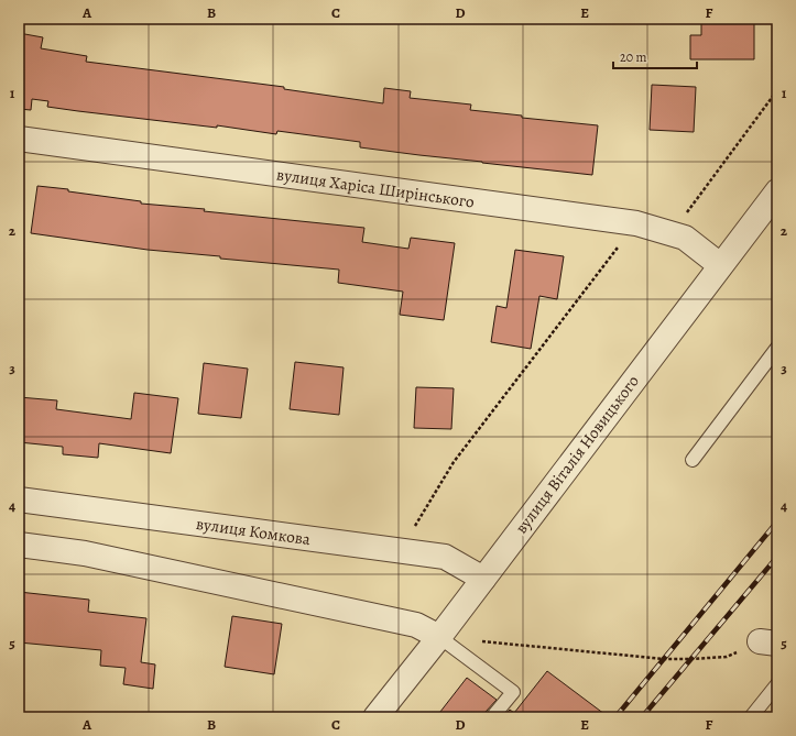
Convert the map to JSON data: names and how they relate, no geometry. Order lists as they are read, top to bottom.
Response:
{
  "streets": {
    "street": ["вулиця Харіса Ширінського", "вулиця Віталія Новицького", "вулиця Комкова"]
  },
  "crossings": [
    ["вулиця Харіса Ширінського", "вулиця Віталія Новицького"],
    ["вулиця Віталія Новицького", "вулиця Комкова"]
  ],
  "scale_bar": "20 m",
  "grid": {
    "columns": [
      "A",
      "B",
      "C",
      "D",
      "E",
      "F"
    ],
    "rows": [
      "1",
      "2",
      "3",
      "4",
      "5"
    ]
  }
}
